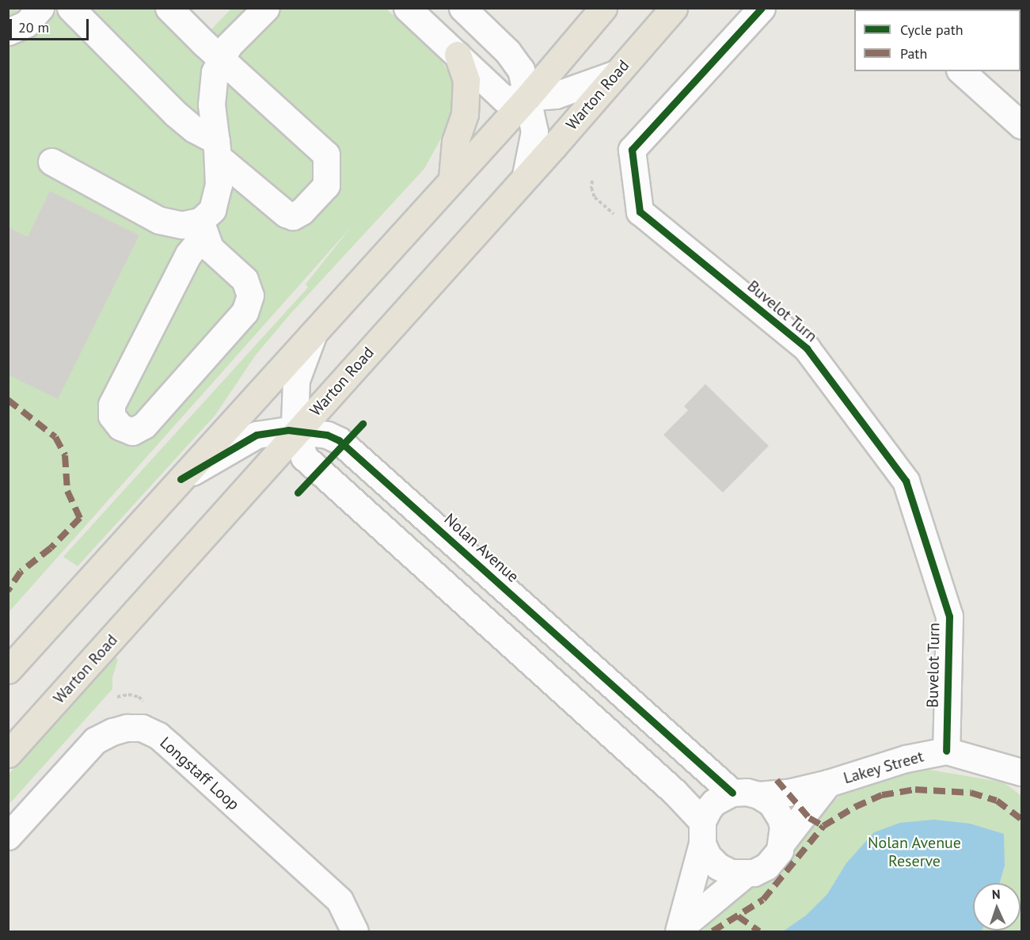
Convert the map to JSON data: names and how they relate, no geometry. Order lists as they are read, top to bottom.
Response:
{
  "streets": {
    "main road": ["Warton Road"],
    "street": [
      "Buvelot Turn",
      "Nolan Avenue",
      "Lakey Street",
      "Longstaff Loop"
    ]
  },
  "crossings": [
    ["Warton Road", "Nolan Avenue"],
    ["Buvelot Turn", "Lakey Street"],
    ["Nolan Avenue", "Lakey Street"]
  ],
  "parks": ["Nolan Avenue Reserve"],
  "legend": ["Cycle path", "Path"],
  "scale_bar": "20 m",
  "north": "top"
}
